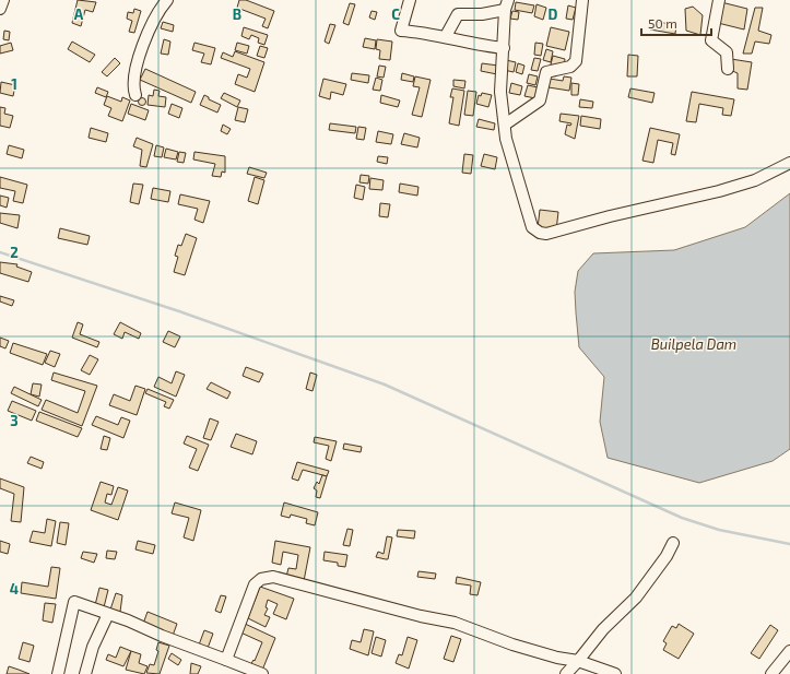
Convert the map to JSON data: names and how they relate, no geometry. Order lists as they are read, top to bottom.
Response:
{
  "water": ["Builpela Dam"],
  "scale_bar": "50 m",
  "grid": {
    "columns": [
      "A",
      "B",
      "C",
      "D"
    ],
    "rows": [
      "1",
      "2",
      "3",
      "4"
    ]
  }
}
